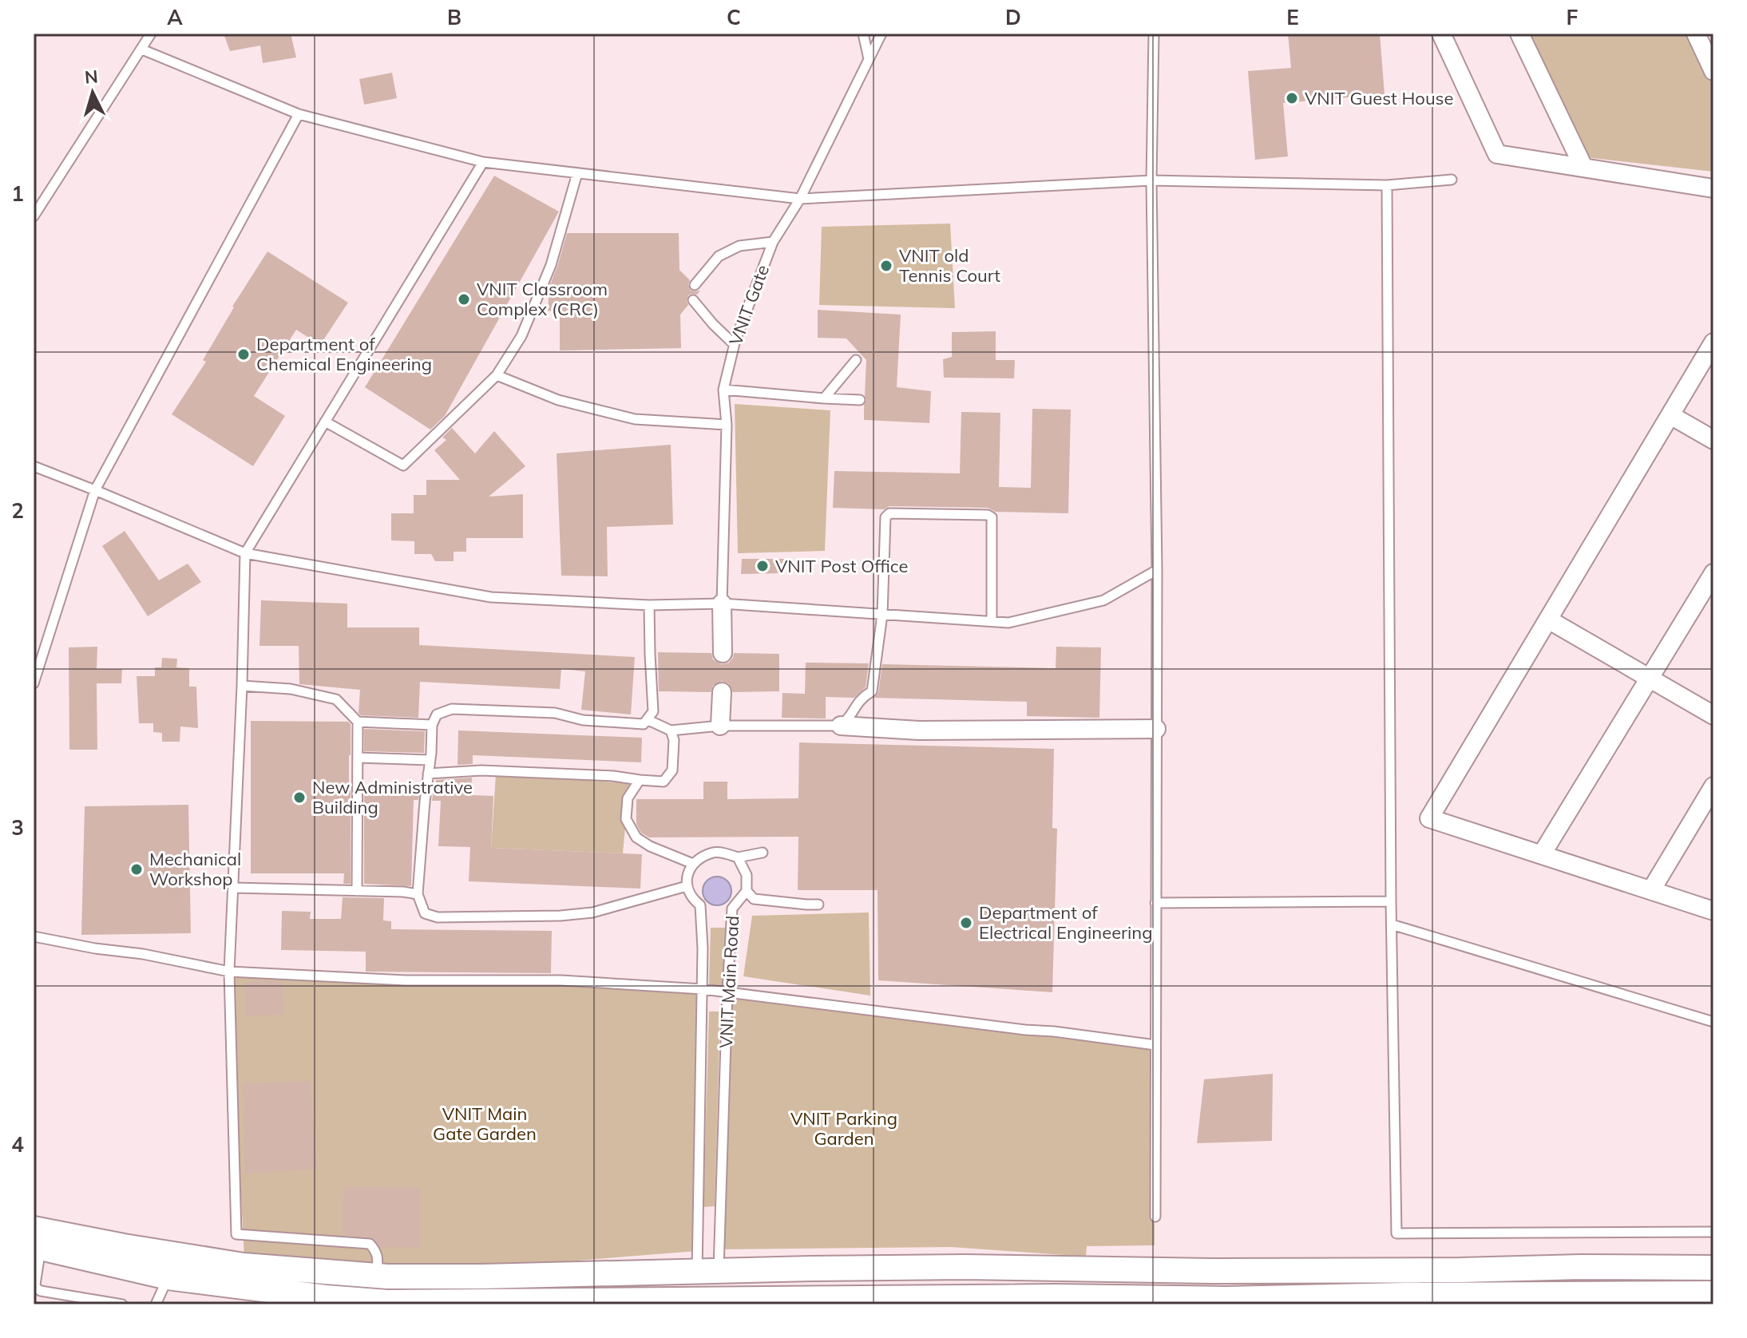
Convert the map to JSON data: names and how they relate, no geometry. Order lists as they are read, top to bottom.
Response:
{
  "streets": {
    "lane": ["VNIT Gate", "VNIT Main Road"]
  },
  "parks": ["VNIT Main Gate Garden", "VNIT Parking Garden"],
  "places": [
    "VNIT Guest House",
    "VNIT old Tennis Court",
    "VNIT Classroom Complex (CRC)",
    "Department of Chemical Engineering",
    "VNIT Post Office",
    "New Administrative Building",
    "Mechanical Workshop",
    "Department of Electrical Engineering"
  ],
  "north": "top",
  "grid": {
    "columns": [
      "A",
      "B",
      "C",
      "D",
      "E",
      "F"
    ],
    "rows": [
      "1",
      "2",
      "3",
      "4"
    ]
  }
}
